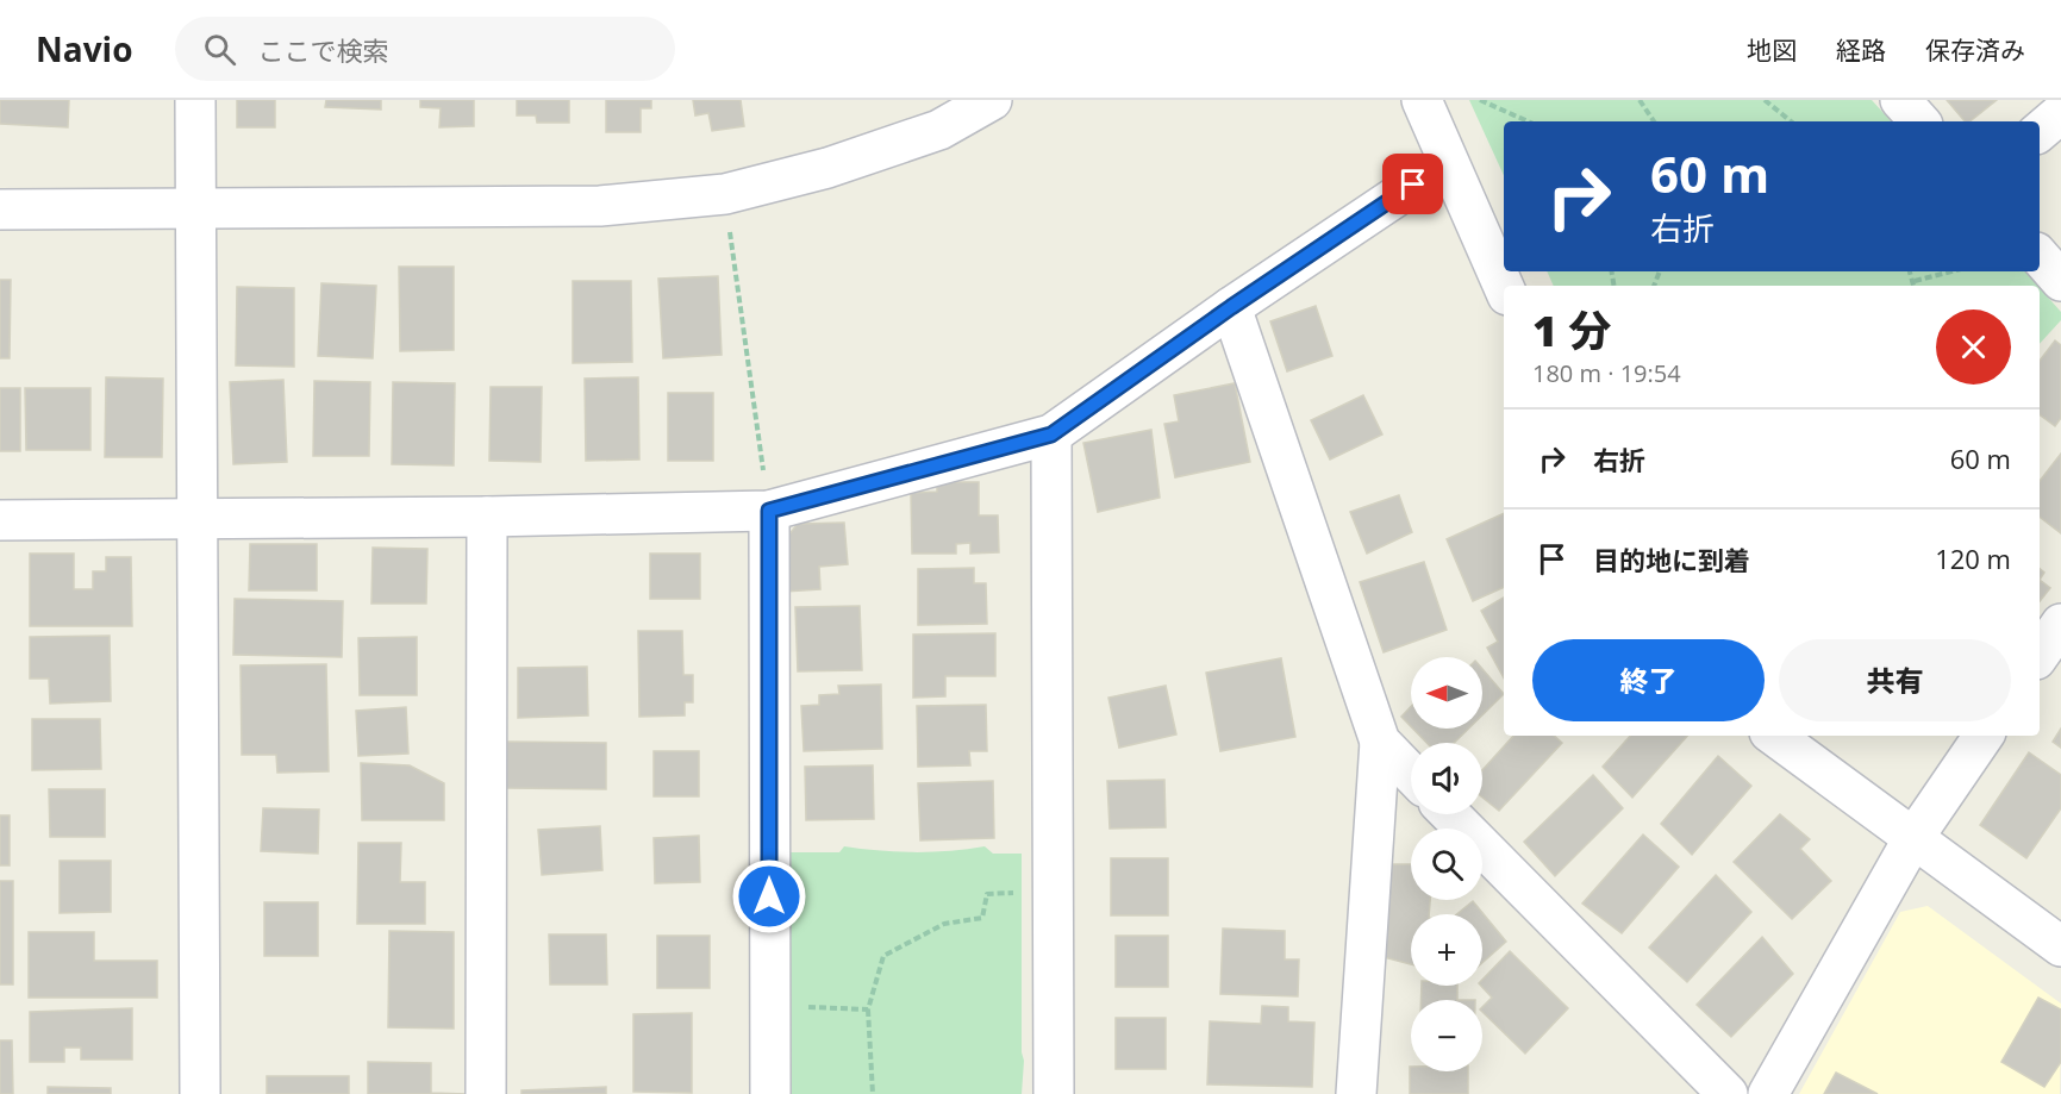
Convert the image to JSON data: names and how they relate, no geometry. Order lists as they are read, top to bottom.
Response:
{
  "north": "left",
  "page": {
    "header": "Navio",
    "search": "ここで検索",
    "nav": ["地図", "経路", "保存済み"],
    "turn": ["60 m", "右折"],
    "heading": ["1 分", "180 m · 19:54"],
    "list": [
      {
        "name": "右折",
        "value": "60 m"
      },
      {
        "name": "目的地に到着",
        "value": "120 m"
      }
    ],
    "buttons": ["終了", "共有"],
    "map_buttons": ["+", "−"]
  }
}
